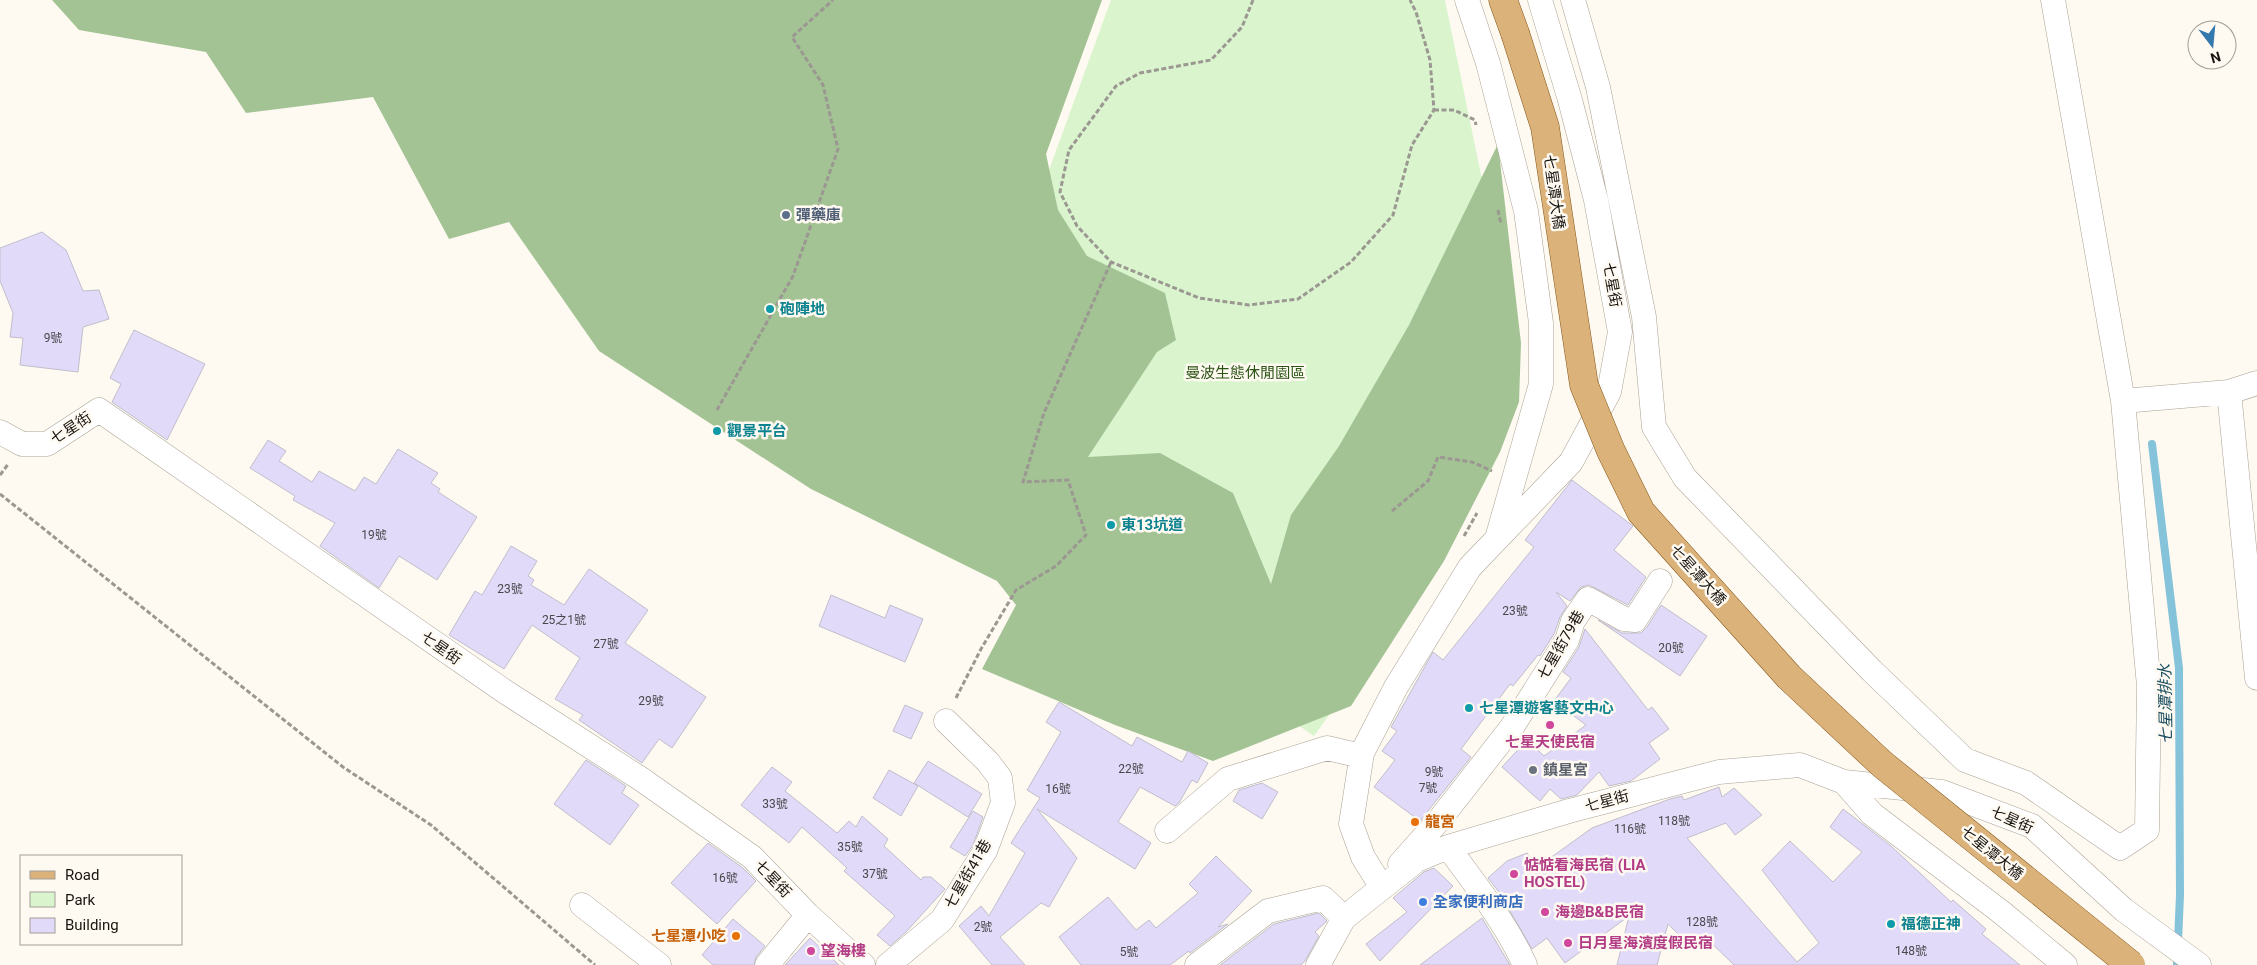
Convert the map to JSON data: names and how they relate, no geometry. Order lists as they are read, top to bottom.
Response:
{
  "streets": {
    "main road": ["七星潭大橋"],
    "street": ["七星街", "七星街79巷", "七星街41巷"]
  },
  "crossings": [
    ["七星街", "七星街79巷"]
  ],
  "water": ["七星潭排水"],
  "parks": ["曼波生態休閒園區"],
  "places": [
    "彈藥庫",
    "砲陣地",
    "觀景平台",
    "東13坑道",
    "七星潭遊客藝文中心",
    "七星天使民宿",
    "鎮星宮",
    "龍宮",
    "惦惦看海民宿 (LIA HOSTEL)",
    "全家便利商店",
    "海邊B&B民宿",
    "福德正神",
    "七星潭小吃",
    "日月星海濱度假民宿",
    "望海樓"
  ],
  "house_numbers": [
    "9號",
    "19號",
    "23號",
    "23號",
    "25之1號",
    "27號",
    "20號",
    "29號",
    "22號",
    "9號",
    "7號",
    "16號",
    "33號",
    "118號",
    "116號",
    "35號",
    "37號",
    "16號",
    "128號",
    "2號",
    "148號",
    "5號"
  ],
  "legend": ["Road", "Park", "Building"],
  "north": "bottom"
}
